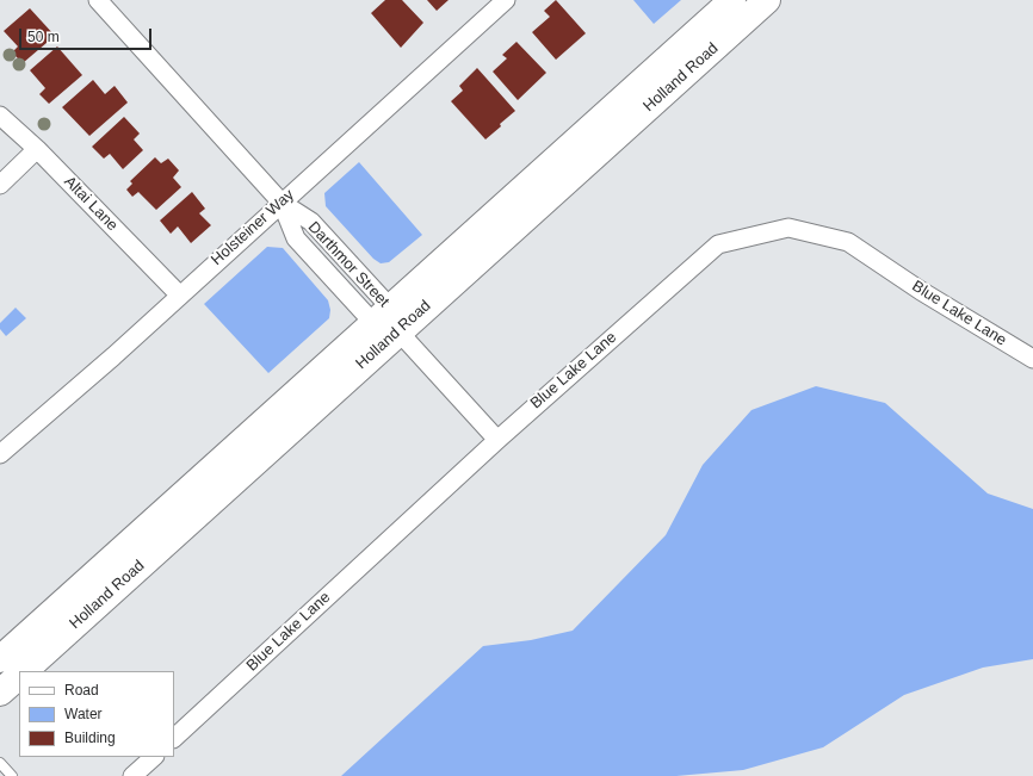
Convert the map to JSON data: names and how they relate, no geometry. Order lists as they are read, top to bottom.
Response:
{
  "streets": {
    "main road": ["Holland Road"],
    "street": [
      "Altai Lane",
      "Holsteiner Way",
      "Darthmor Street",
      "Blue Lake Lane"
    ]
  },
  "crossings": [
    ["Holland Road", "Darthmor Street"],
    ["Altai Lane", "Holsteiner Way"],
    ["Holsteiner Way", "Darthmor Street"],
    ["Darthmor Street", "Blue Lake Lane"]
  ],
  "legend": ["Road", "Water", "Building"],
  "scale_bar": "50 m"
}
